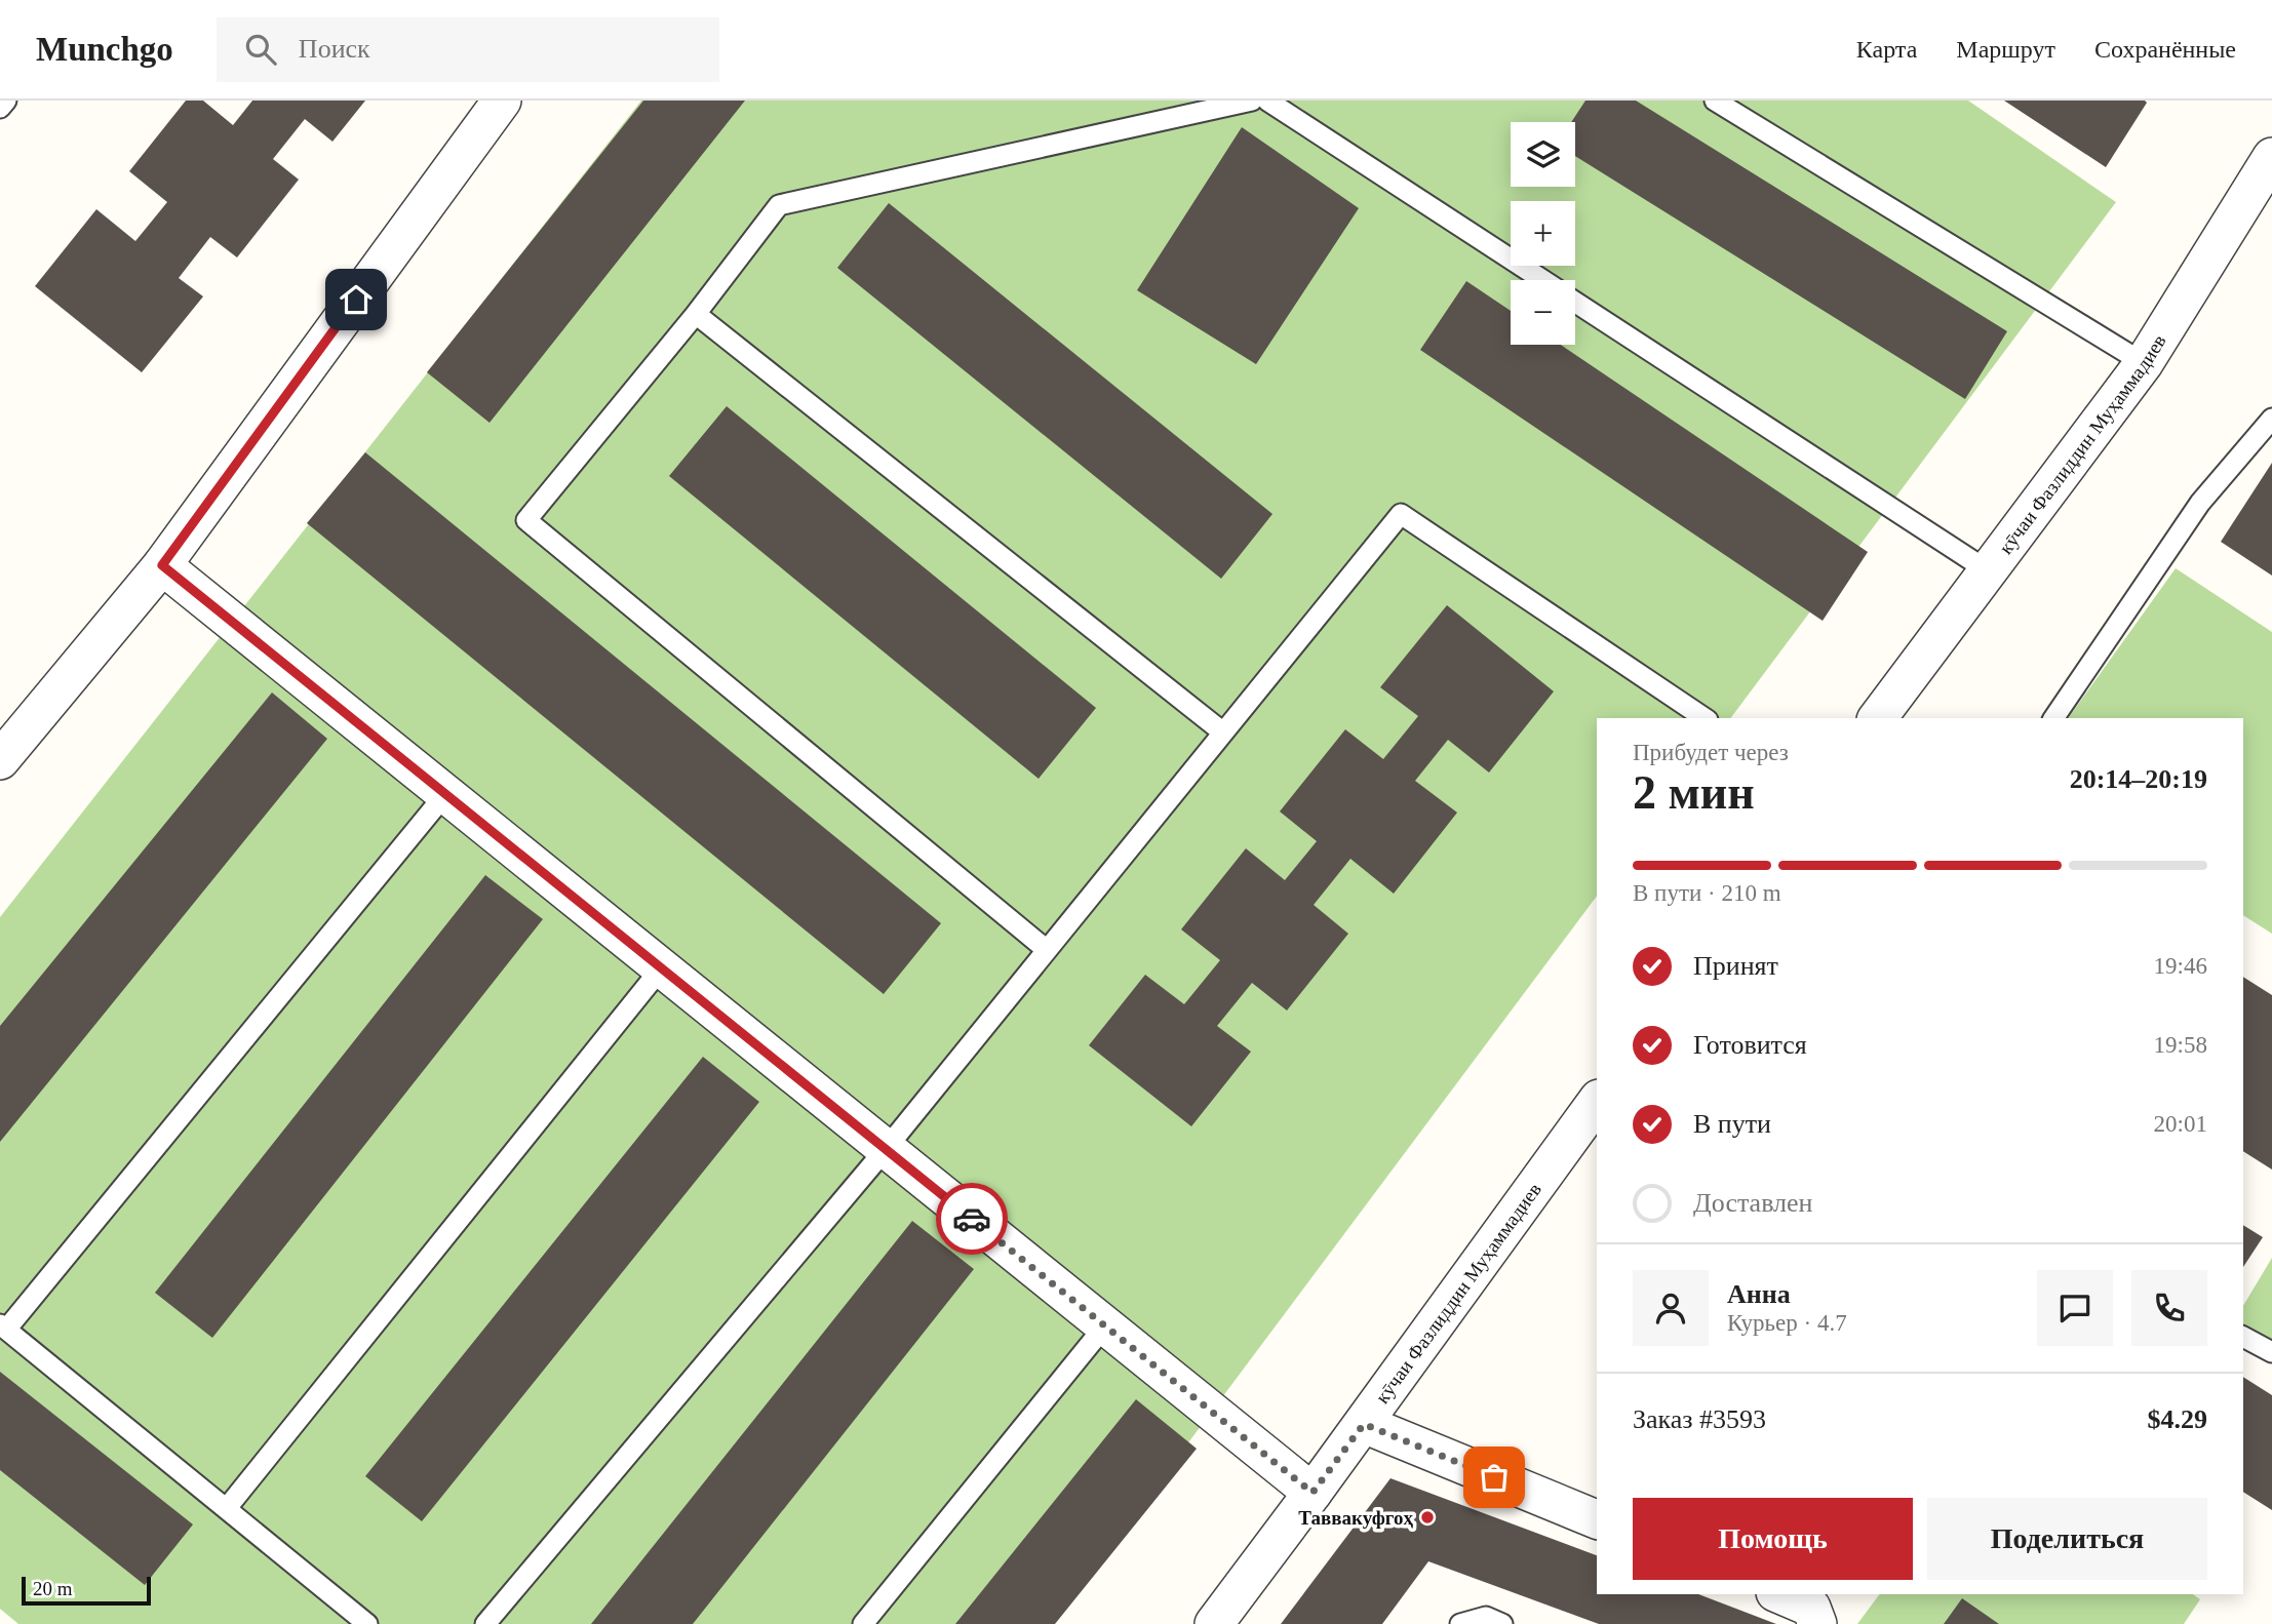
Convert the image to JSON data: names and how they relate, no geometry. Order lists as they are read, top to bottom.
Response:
{
  "streets": {
    "street": ["кӯчаи Фазлиддин Муҳаммадиев"]
  },
  "places": ["Таввакуфгоҳ"],
  "scale_bar": "20 m",
  "page": {
    "header": "Munchgo",
    "search": "Поиск",
    "nav": ["Карта", "Маршрут", "Сохранённые"],
    "map_buttons": ["+", "−"],
    "heading": ["2 мин", "Прибудет через", "20:14–20:19"],
    "panel": [
      "Анна",
      "Курьер · 4.7",
      "Заказ #3593",
      "$4.29"
    ],
    "bar": "В пути · 210 m",
    "list": [
      ["Принят", "19:46"],
      ["Готовится", "19:58"],
      ["В пути", "20:01"],
      "Доставлен"
    ],
    "buttons": ["Помощь", "Поделиться"],
    "scale": "20 m"
  }
}
